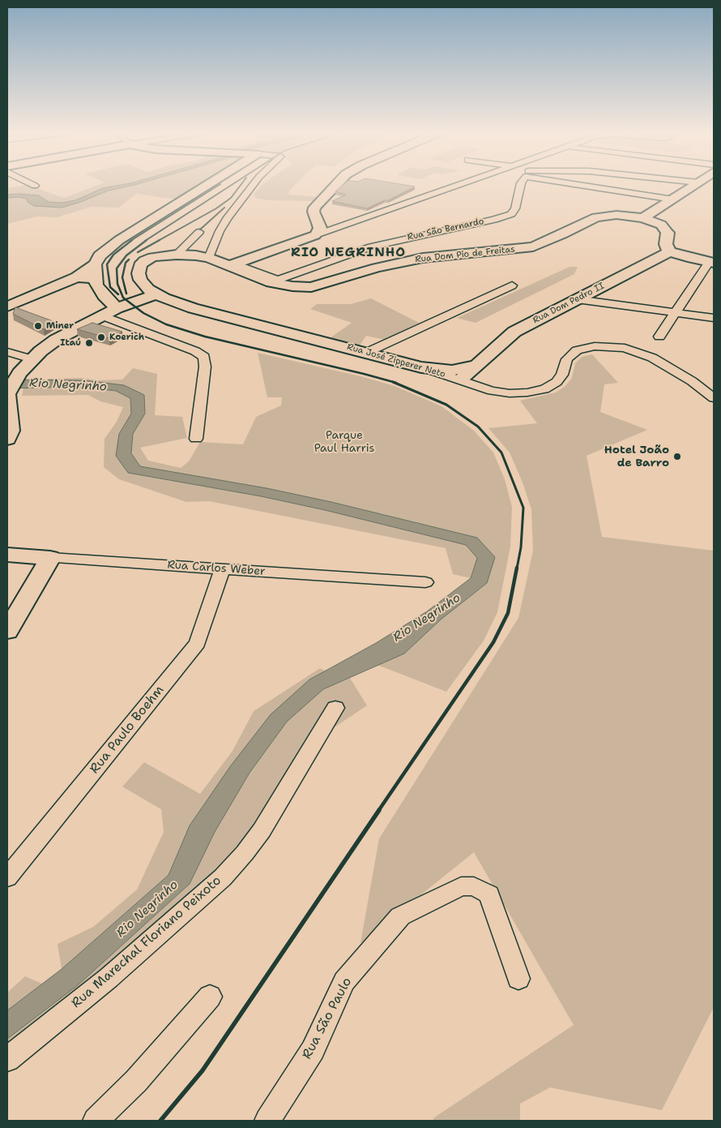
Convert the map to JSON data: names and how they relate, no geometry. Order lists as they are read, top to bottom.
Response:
{
  "streets": {
    "main road": [
      "Rua Dom Pio de Freitas",
      "Rua Dom Pedro II",
      "Rua José Zipperer Neto",
      "Rua Carlos Weber"
    ],
    "street": [
      "Rua São Bernardo",
      "Rua Paulo Boehm",
      "Rua Marechal Floriano Peixoto",
      "Rua São Paulo"
    ]
  },
  "crossings": [
    ["Rua São Bernardo", "Rua Dom Pio de Freitas"],
    ["Rua Dom Pio de Freitas", "Rua Dom Pedro II"],
    ["Rua Dom Pio de Freitas", "Rua José Zipperer Neto"],
    ["Rua Dom Pedro II", "Rua José Zipperer Neto"],
    ["Rua Carlos Weber", "Rua Paulo Boehm"]
  ],
  "districts": ["RIO NEGRINHO"],
  "water": ["Rio Negrinho"],
  "parks": ["Parque Paul Harris"],
  "places": [
    "Miner",
    "Koerich",
    "Itaú",
    "Hotel João de Barro"
  ]
}
